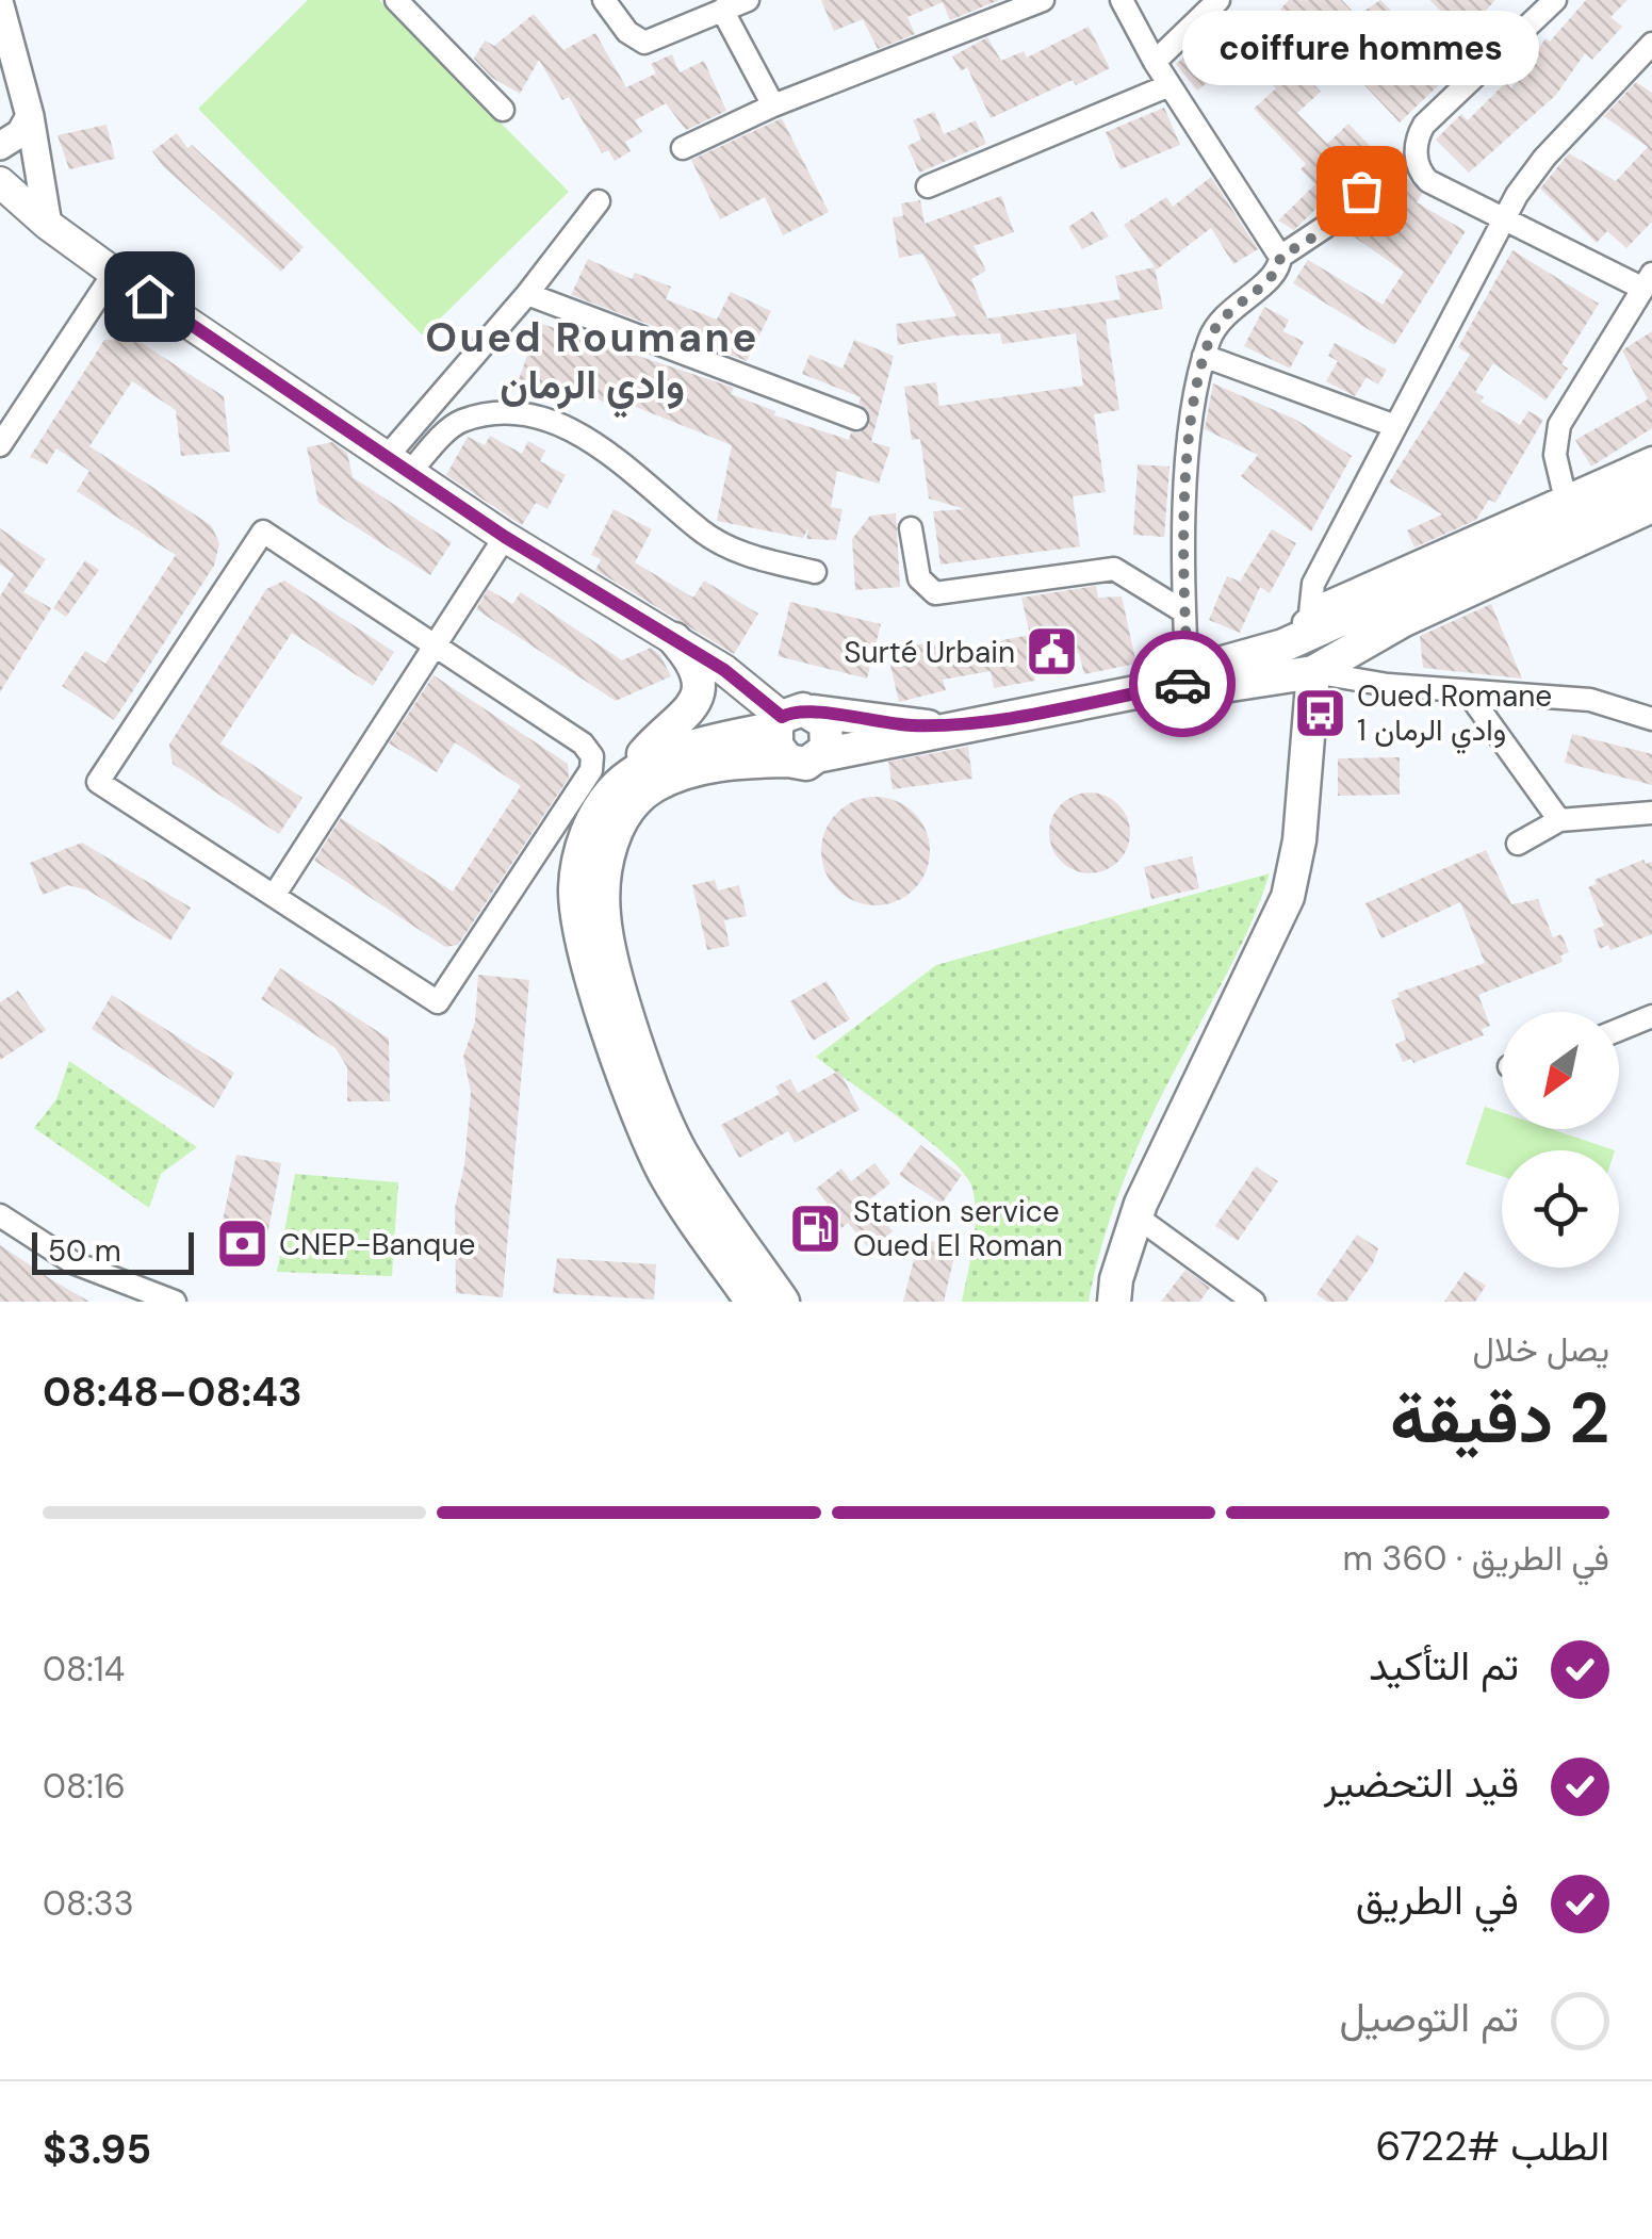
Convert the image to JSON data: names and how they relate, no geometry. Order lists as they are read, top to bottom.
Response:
{
  "districts": ["Oued Roumane وادي الرمان"],
  "places": {
    "other": ["coiffure hommes"],
    "public building": ["Surté Urbain"],
    "bus stop": ["Oued Romane 1 وادي الرمان"],
    "fuel station": ["Station service Oued El Roman"],
    "bank": ["CNEP-Banque"]
  },
  "scale_bar": "50 m",
  "north": "bottom left",
  "page": {
    "bubble": "coiffure hommes",
    "scale": "50 m",
    "heading": ["2 دقيقة", "يصل خلال", "08:43–08:48"],
    "panel": ["الطلب #6722", "$3.95"],
    "bar": "في الطريق · 360 m",
    "list": [
      ["تم التأكيد", "08:14"],
      ["قيد التحضير", "08:16"],
      ["في الطريق", "08:33"],
      "تم التوصيل"
    ]
  }
}
